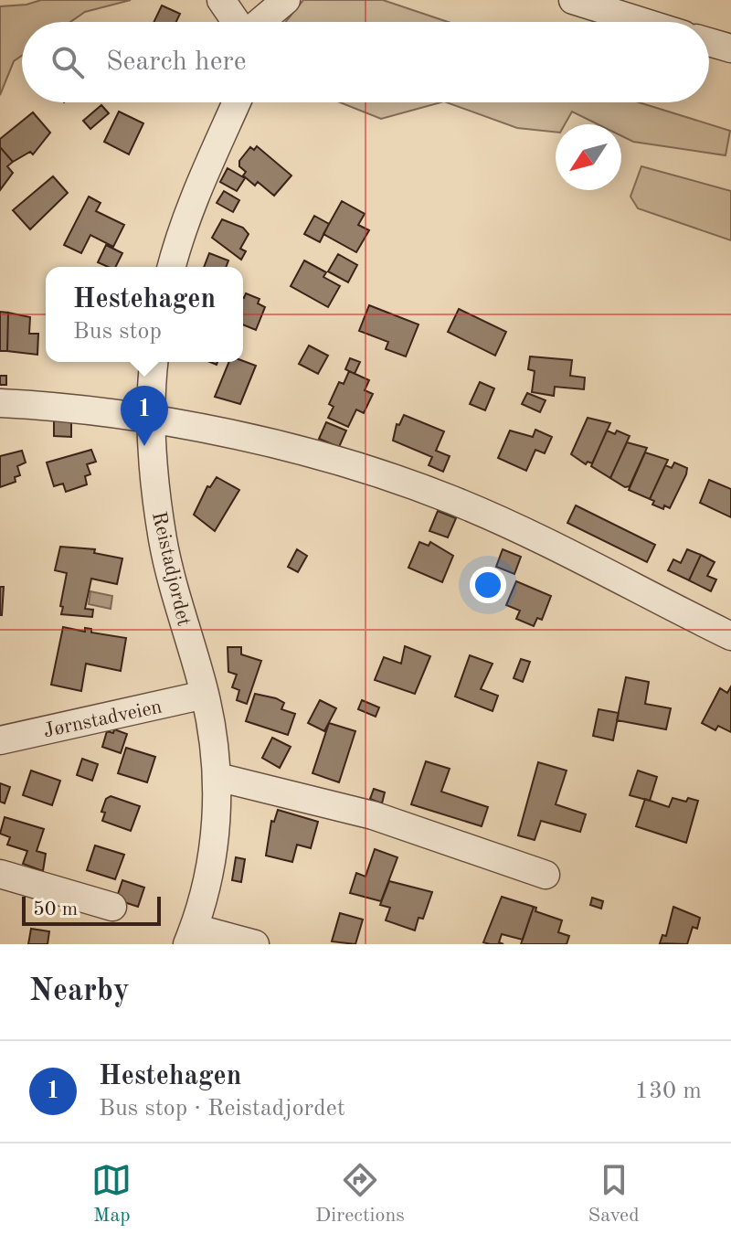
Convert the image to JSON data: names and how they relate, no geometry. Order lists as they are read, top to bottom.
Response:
{
  "streets": {
    "street": ["Reistadjordet", "Jørnstadveien"]
  },
  "crossings": [
    ["Reistadjordet", "Jørnstadveien"]
  ],
  "scale_bar": "50 m",
  "north": "bottom left",
  "page": {
    "search": "Search here",
    "popup": ["Hestehagen", "Bus stop"],
    "pins": "1",
    "scale": "50 m",
    "heading": "Nearby",
    "list": [
      {
        "mark": "1",
        "name": "Hestehagen",
        "note": "Bus stop · Reistadjordet",
        "value": "130 m"
      }
    ],
    "nav": ["Map", "Directions", "Saved"]
  }
}
